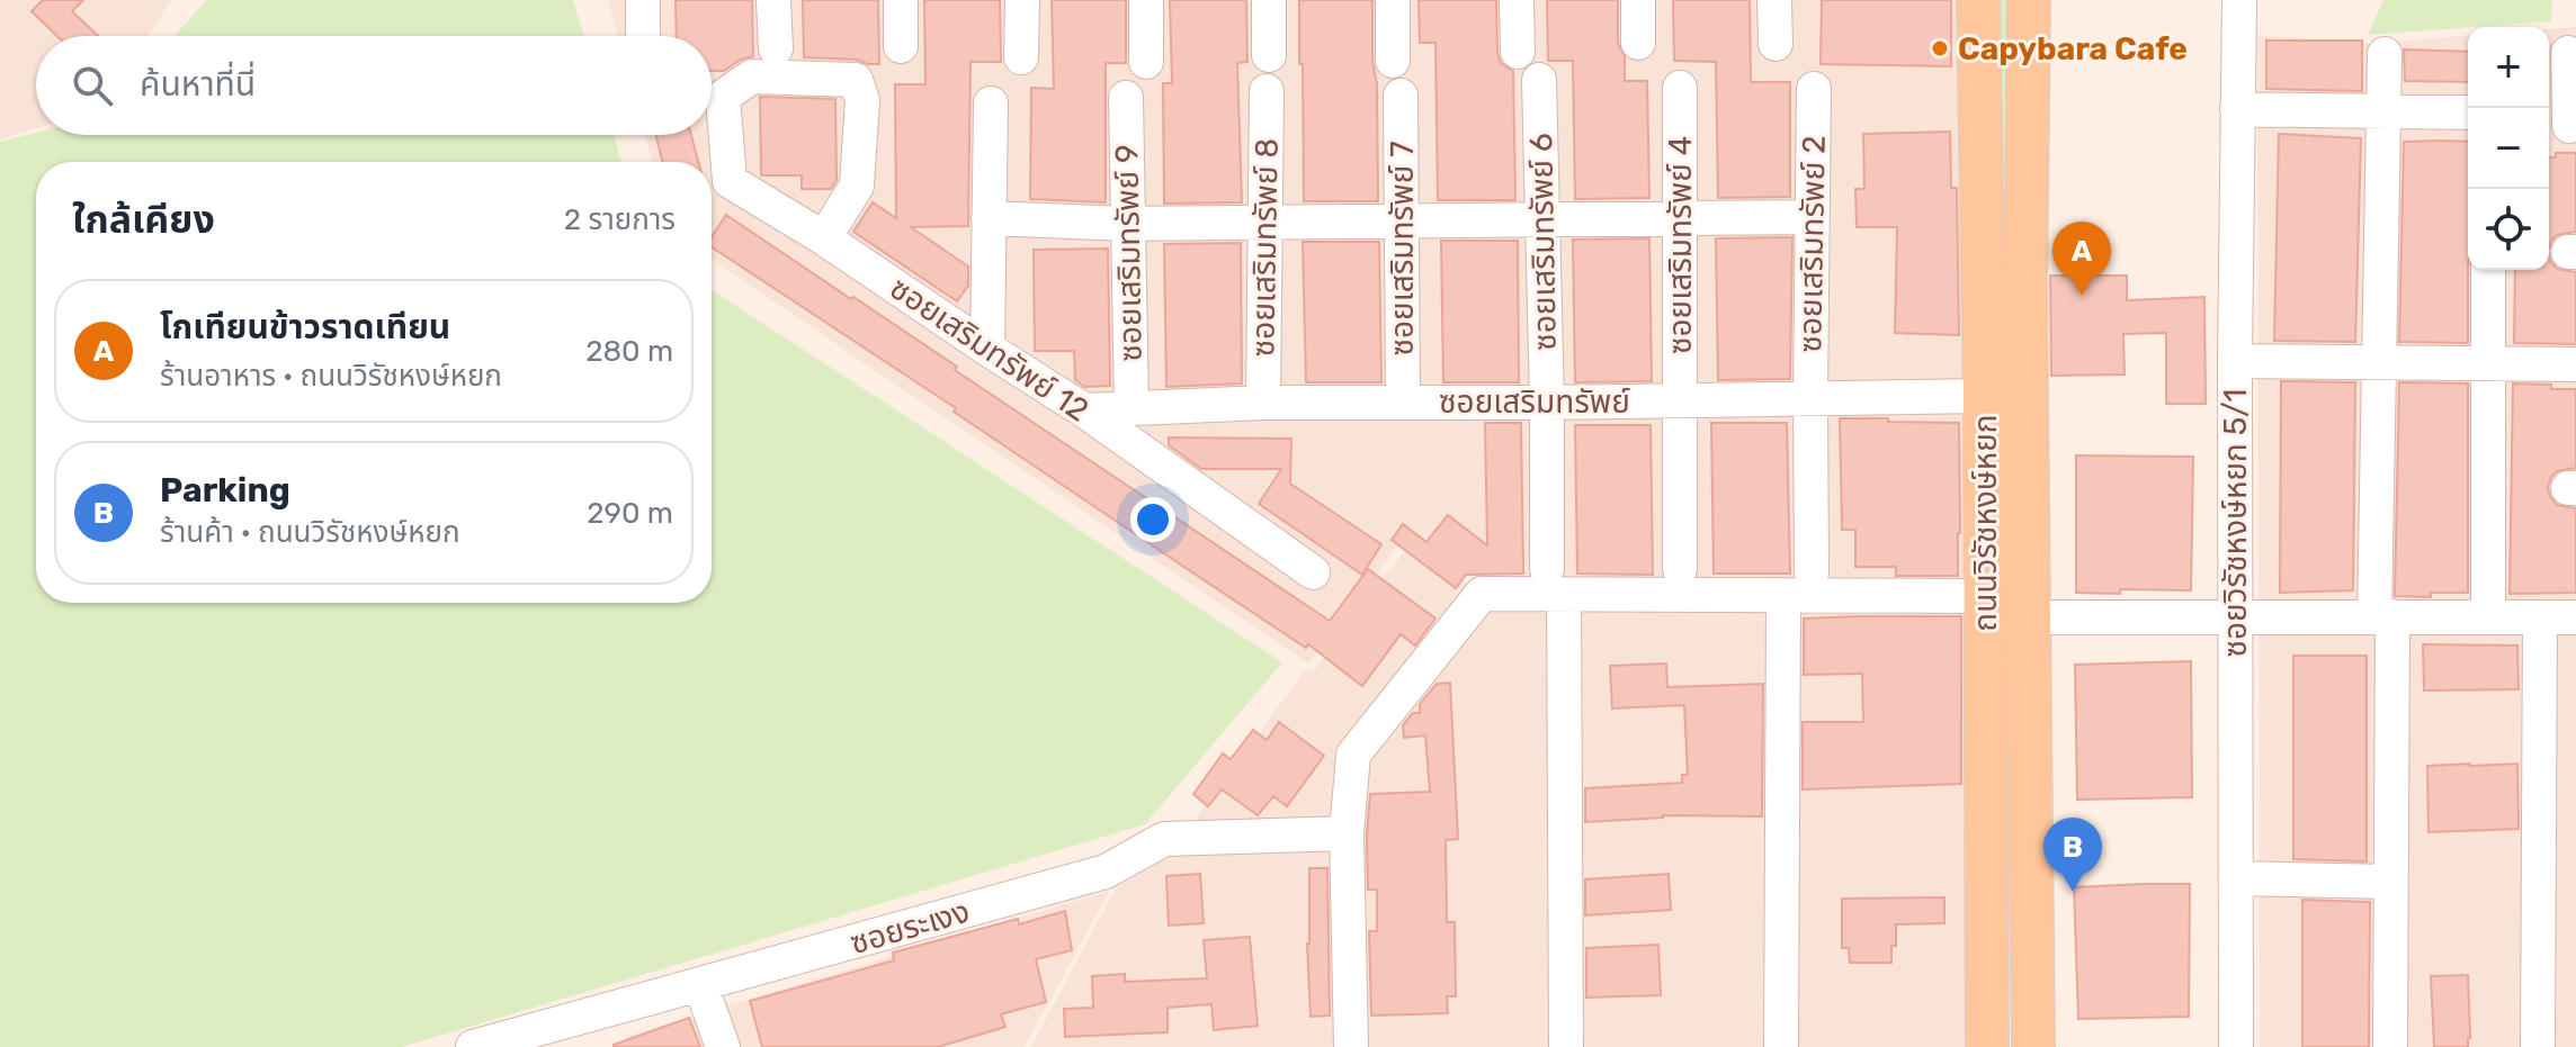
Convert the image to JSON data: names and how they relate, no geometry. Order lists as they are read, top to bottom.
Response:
{
  "streets": {
    "main road": ["ถนนวิรัชหงษ์หยก"],
    "street": [
      "ซอยเสริมทรัพย์ 6",
      "ซอยเสริมทรัพย์ 2",
      "ซอยเสริมทรัพย์ 4",
      "ซอยเสริมทรัพย์ 8",
      "ซอยเสริมทรัพย์ 7",
      "ซอยเสริมทรัพย์ 9",
      "ซอยเสริมทรัพย์ 12",
      "ซอยเสริมทรัพย์",
      "ซอยวิรัชหงษ์หยก 5/1",
      "ซอยระเงง"
    ]
  },
  "crossings": [
    ["ซอยเสริมทรัพย์ 6", "ซอยเสริมทรัพย์"],
    ["ซอยเสริมทรัพย์ 2", "ซอยเสริมทรัพย์"],
    ["ซอยเสริมทรัพย์ 4", "ซอยเสริมทรัพย์"],
    ["ซอยเสริมทรัพย์ 8", "ซอยเสริมทรัพย์"],
    ["ซอยเสริมทรัพย์ 7", "ซอยเสริมทรัพย์"],
    ["ซอยเสริมทรัพย์ 9", "ซอยเสริมทรัพย์"],
    ["ซอยเสริมทรัพย์ 12", "ซอยเสริมทรัพย์"],
    ["ซอยเสริมทรัพย์", "ถนนวิรัชหงษ์หยก"]
  ],
  "places": ["Capybara Cafe"],
  "page": {
    "map_buttons": ["+", "−"],
    "search": "ค้นหาที่นี่",
    "heading": ["ใกล้เคียง", "2 รายการ"],
    "pins": ["A", "B"],
    "list": [
      {
        "mark": "A",
        "name": "โกเทียนข้าวราดเทียน",
        "note": "ร้านอาหาร · ถนนวิรัชหงษ์หยก",
        "value": "280 m"
      },
      {
        "mark": "B",
        "name": "Parking",
        "note": "ร้านค้า · ถนนวิรัชหงษ์หยก",
        "value": "290 m"
      }
    ]
  }
}
